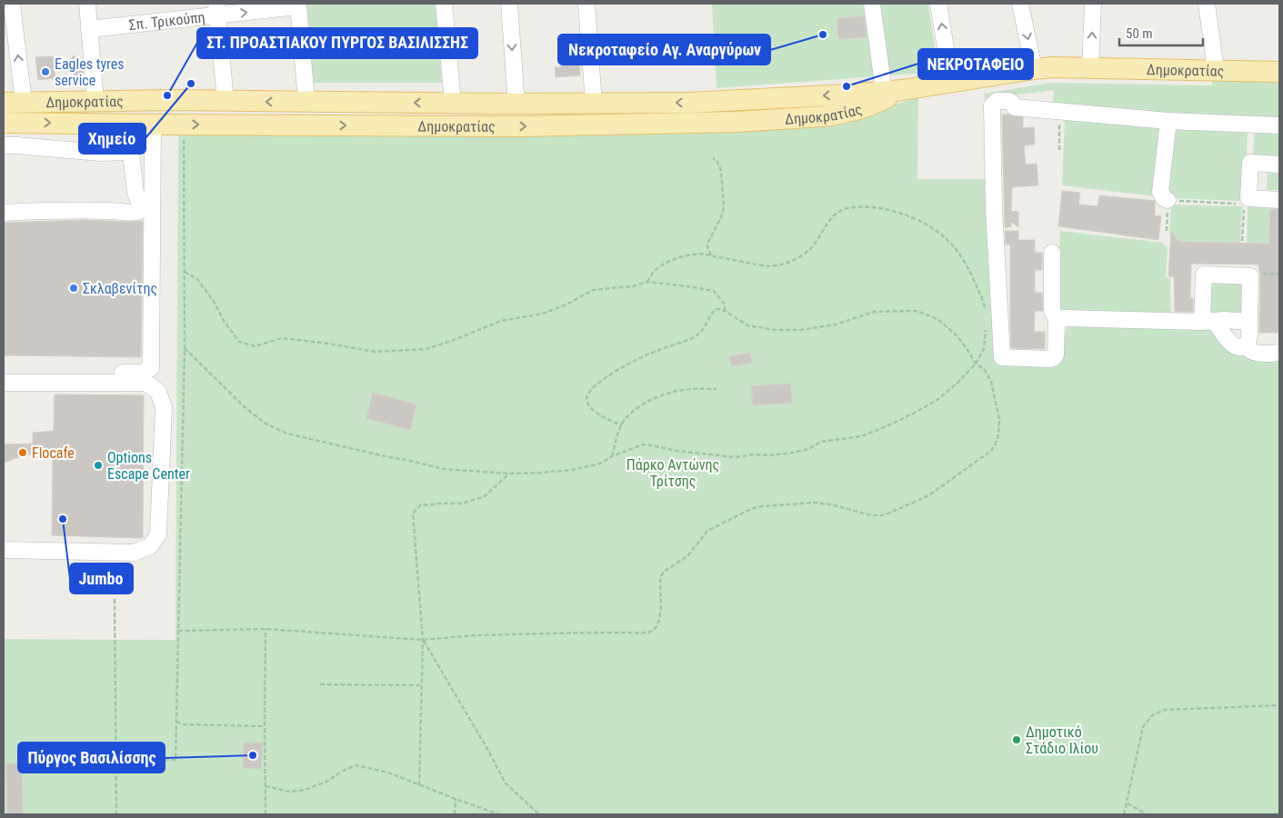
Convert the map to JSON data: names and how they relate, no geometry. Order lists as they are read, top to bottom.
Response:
{
  "streets": {
    "main road": ["Δημοκρατίας"],
    "street": ["Σπ. Τρικούπη"]
  },
  "one_way": ["Σπ. Τρικούπη"],
  "parks": ["Πάρκο Αντώνης Τρίτσης"],
  "places": [
    "Νεκροταφείο Αγ. Αναργύρων",
    "Eagles tyres service",
    "Χημείο",
    "ΝΕΚΡΟΤΑΦΕΙΟ",
    "ΣΤ. ΠΡΟΑΣΤΙΑΚΟΥ ΠΥΡΓΟΣ ΒΑΣΙΛΙΣΣΗΣ",
    "Σκλαβενίτης",
    "Flocafe",
    "Options Escape Center",
    "Jumbo",
    "Δημοτικό Στάδιο Ιλίου",
    "Πύργος Βασιλίσσης"
  ],
  "scale_bar": "50 m"
}
